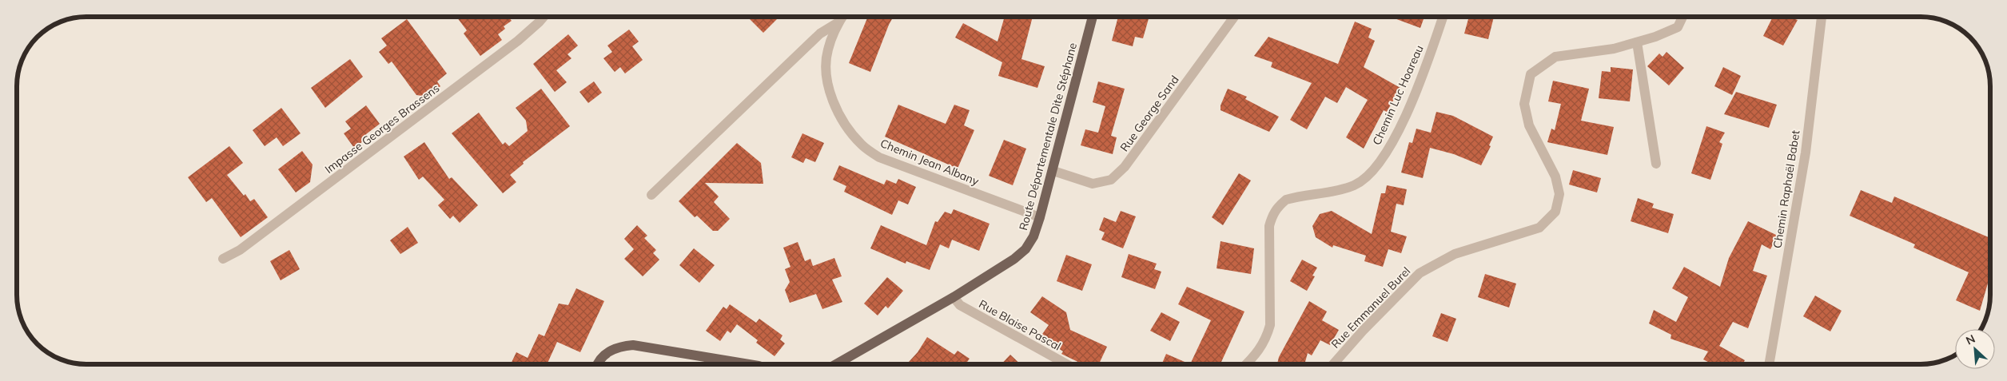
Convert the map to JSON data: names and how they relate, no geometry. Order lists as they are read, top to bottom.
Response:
{
  "streets": {
    "main road": ["Route Départementale Dite Stéphane"],
    "street": [
      "Chemin Luc Hoareau",
      "Rue George Sand",
      "Impasse Georges Brassens",
      "Chemin Jean Albany",
      "Chemin Raphaël Babet",
      "Rue Emmanuel Burel",
      "Rue Blaise Pascal"
    ]
  },
  "crossings": [
    ["Rue George Sand", "Route Départementale Dite Stéphane"],
    ["Route Départementale Dite Stéphane", "Chemin Jean Albany"],
    ["Route Départementale Dite Stéphane", "Rue Blaise Pascal"]
  ],
  "north": "top left"
}
